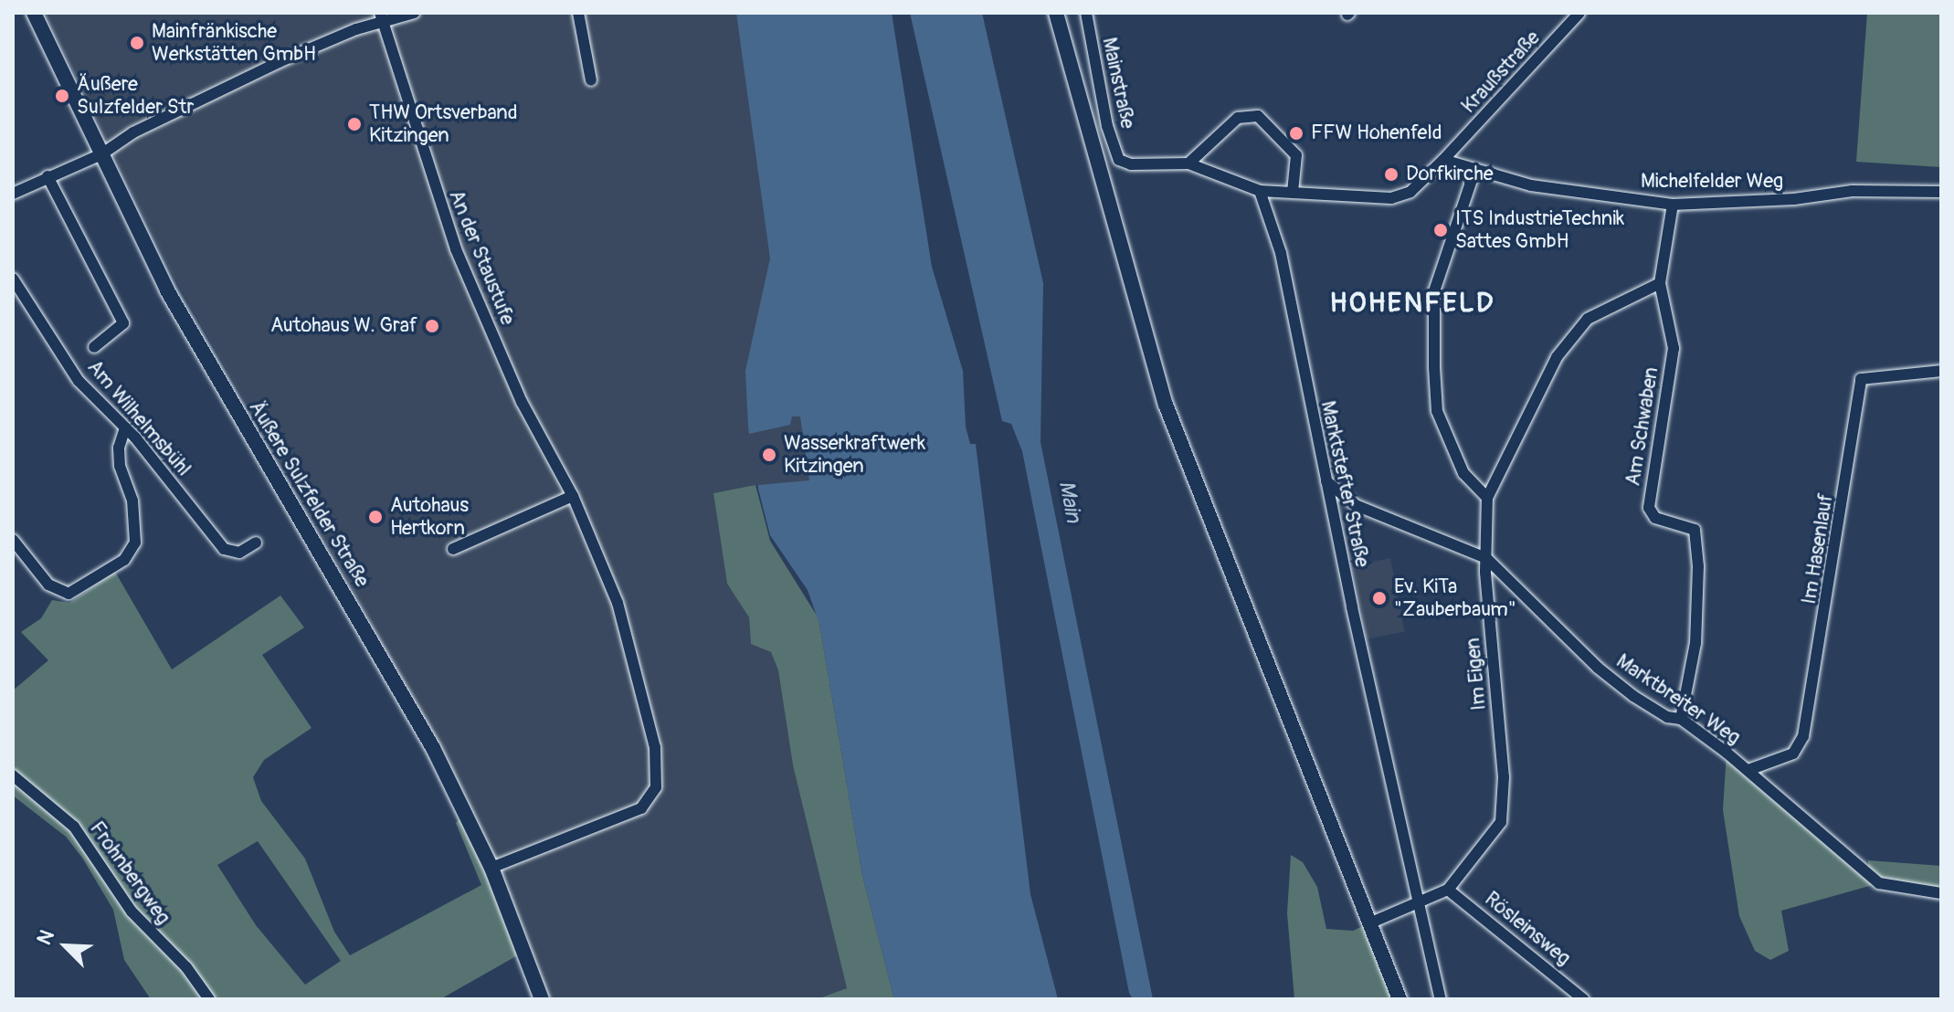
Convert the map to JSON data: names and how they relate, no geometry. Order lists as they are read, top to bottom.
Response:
{
  "streets": {
    "main road": ["Äußere Sulzfelder Straße"],
    "street": [
      "Kraußstraße",
      "Mainstraße",
      "Michelfelder Weg",
      "An der Staustufe",
      "Am Wilhelmsbühl",
      "Am Schwaben",
      "Marktstefter Straße",
      "Im Hasenlauf",
      "Im Eigen",
      "Marktbreiter Weg",
      "Frohnbergweg",
      "Rösleinsweg"
    ]
  },
  "crossings": [
    ["Kraußstraße", "Mainstraße"],
    ["Kraußstraße", "Michelfelder Weg"],
    ["Kraußstraße", "Marktstefter Straße"],
    ["An der Staustufe", "Äußere Sulzfelder Straße"],
    ["Am Schwaben", "Im Eigen"],
    ["Am Schwaben", "Marktbreiter Weg"],
    ["Marktstefter Straße", "Marktbreiter Weg"],
    ["Im Hasenlauf", "Marktbreiter Weg"],
    ["Im Eigen", "Marktbreiter Weg"],
    ["Im Eigen", "Rösleinsweg"]
  ],
  "districts": ["HOHENFELD"],
  "water": ["Main"],
  "places": [
    "Mainfränkische Werkstätten GmbH",
    "Äußere Sulzfelder Str",
    "THW Ortsverband Kitzingen",
    "FFW Hohenfeld",
    "Dorfkirche",
    "ITS IndustrieTechnik Sattes GmbH",
    "Autohaus W. Graf",
    "Wasserkraftwerk Kitzingen",
    "Autohaus Hertkorn",
    "Ev. KiTa \"Zauberbaum\""
  ],
  "north": "top left"
}
